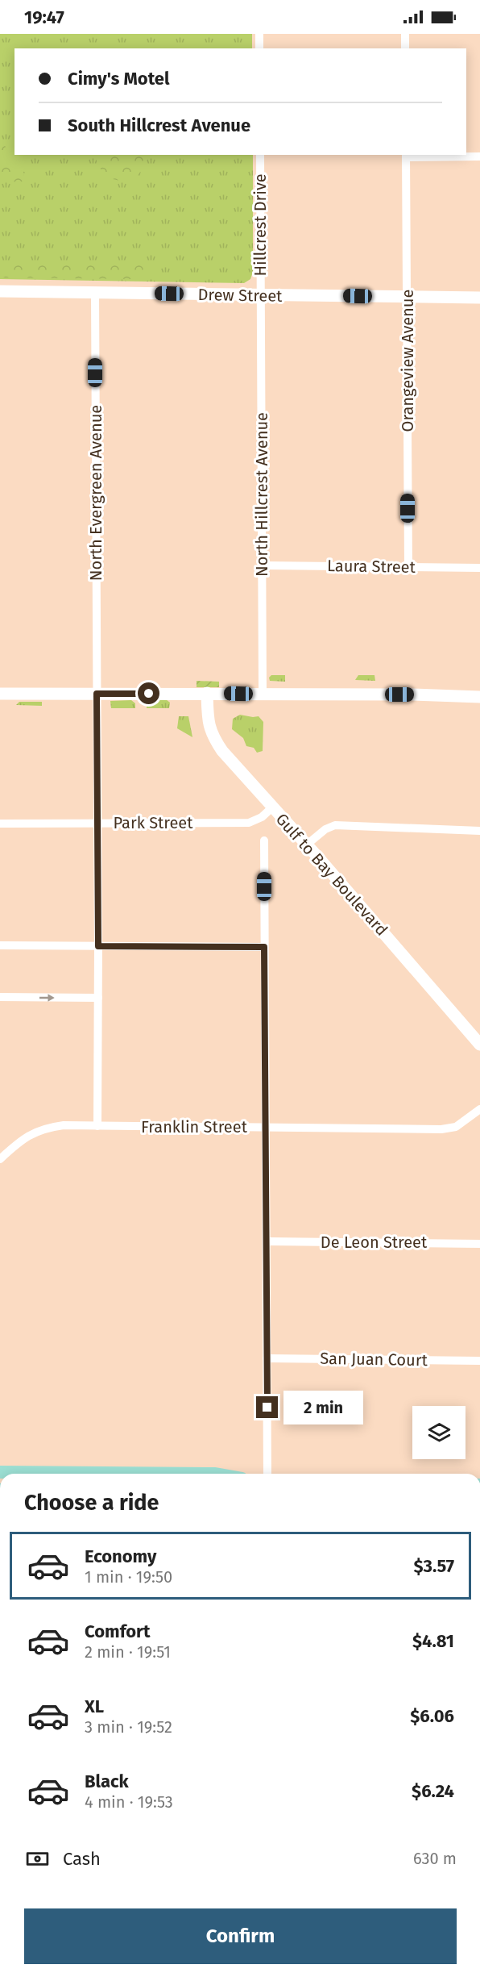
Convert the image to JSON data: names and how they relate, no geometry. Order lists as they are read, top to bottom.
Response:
{
  "streets": {
    "street": [
      "Hillcrest Drive",
      "Drew Street",
      "Orangeview Avenue",
      "North Evergreen Avenue",
      "North Hillcrest Avenue",
      "Laura Street",
      "Park Street",
      "Gulf to Bay Boulevard",
      "Franklin Street",
      "De Leon Street",
      "San Juan Court"
    ]
  },
  "crossings": [
    ["Hillcrest Drive", "Drew Street"],
    ["Hillcrest Drive", "North Hillcrest Avenue"],
    ["Drew Street", "Orangeview Avenue"],
    ["Drew Street", "North Evergreen Avenue"],
    ["Drew Street", "North Hillcrest Avenue"],
    ["Orangeview Avenue", "Laura Street"],
    ["North Evergreen Avenue", "Park Street"],
    ["North Evergreen Avenue", "Franklin Street"],
    ["North Hillcrest Avenue", "Laura Street"],
    ["Park Street", "Gulf to Bay Boulevard"]
  ],
  "page": {
    "status": "19:47",
    "banner": ["Cimy's Motel", "South Hillcrest Avenue"],
    "bubble": "2 min",
    "heading": "Choose a ride",
    "list": [
      {
        "name": "Economy",
        "note": "1 min · 19:50",
        "value": "$3.57"
      },
      {
        "name": "Comfort",
        "note": "2 min · 19:51",
        "value": "$4.81"
      },
      {
        "name": "XL",
        "note": "3 min · 19:52",
        "value": "$6.06"
      },
      {
        "name": "Black",
        "note": "4 min · 19:53",
        "value": "$6.24"
      }
    ],
    "pay": ["Cash", "630 m"],
    "buttons": "Confirm"
  }
}
